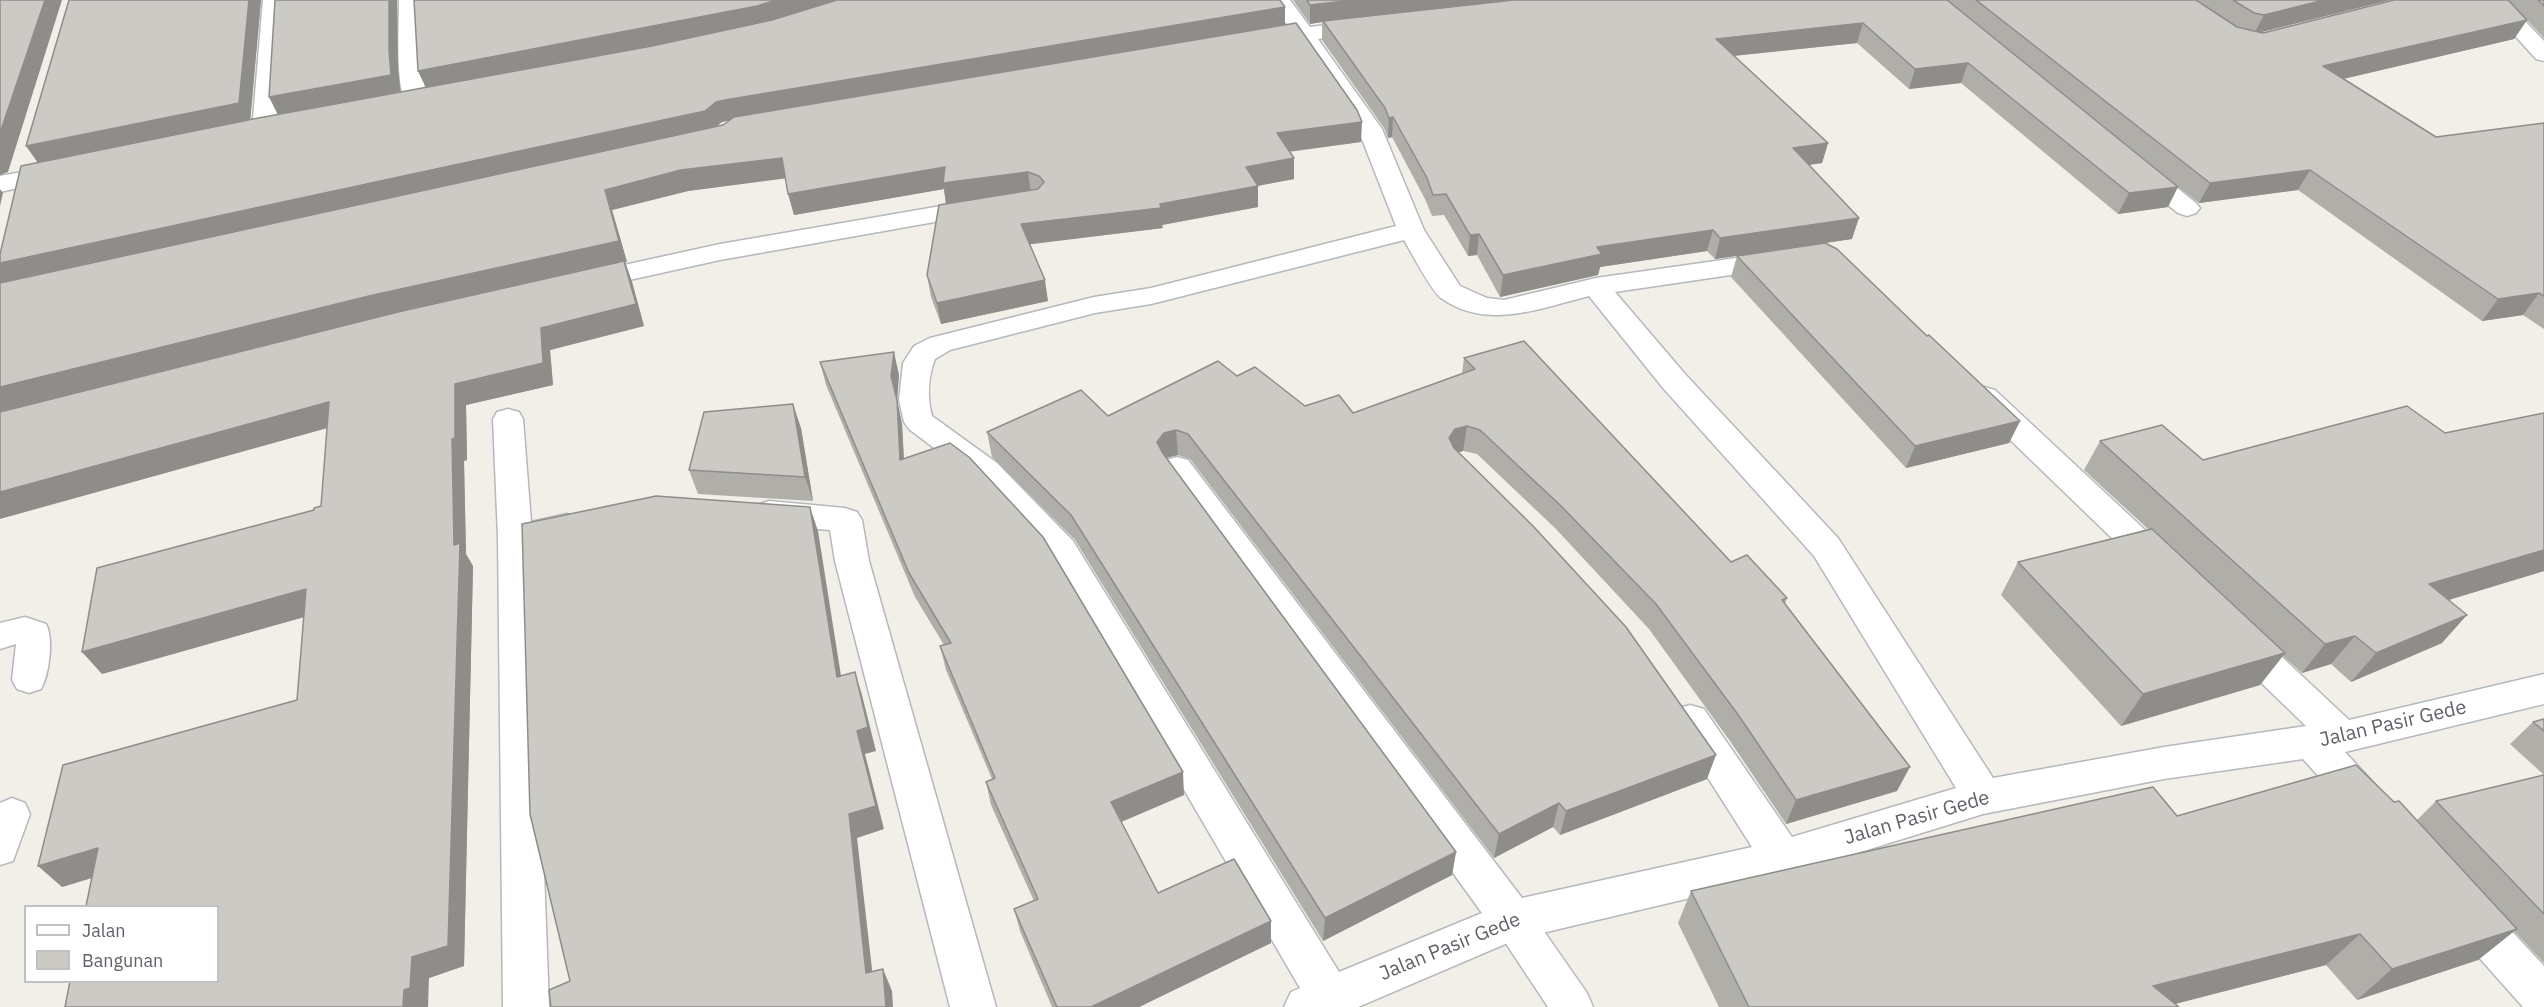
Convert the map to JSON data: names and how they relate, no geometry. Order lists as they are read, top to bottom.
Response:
{
  "streets": {
    "street": ["Jalan Pasir Gede"]
  },
  "legend": ["Jalan", "Bangunan"]
}
